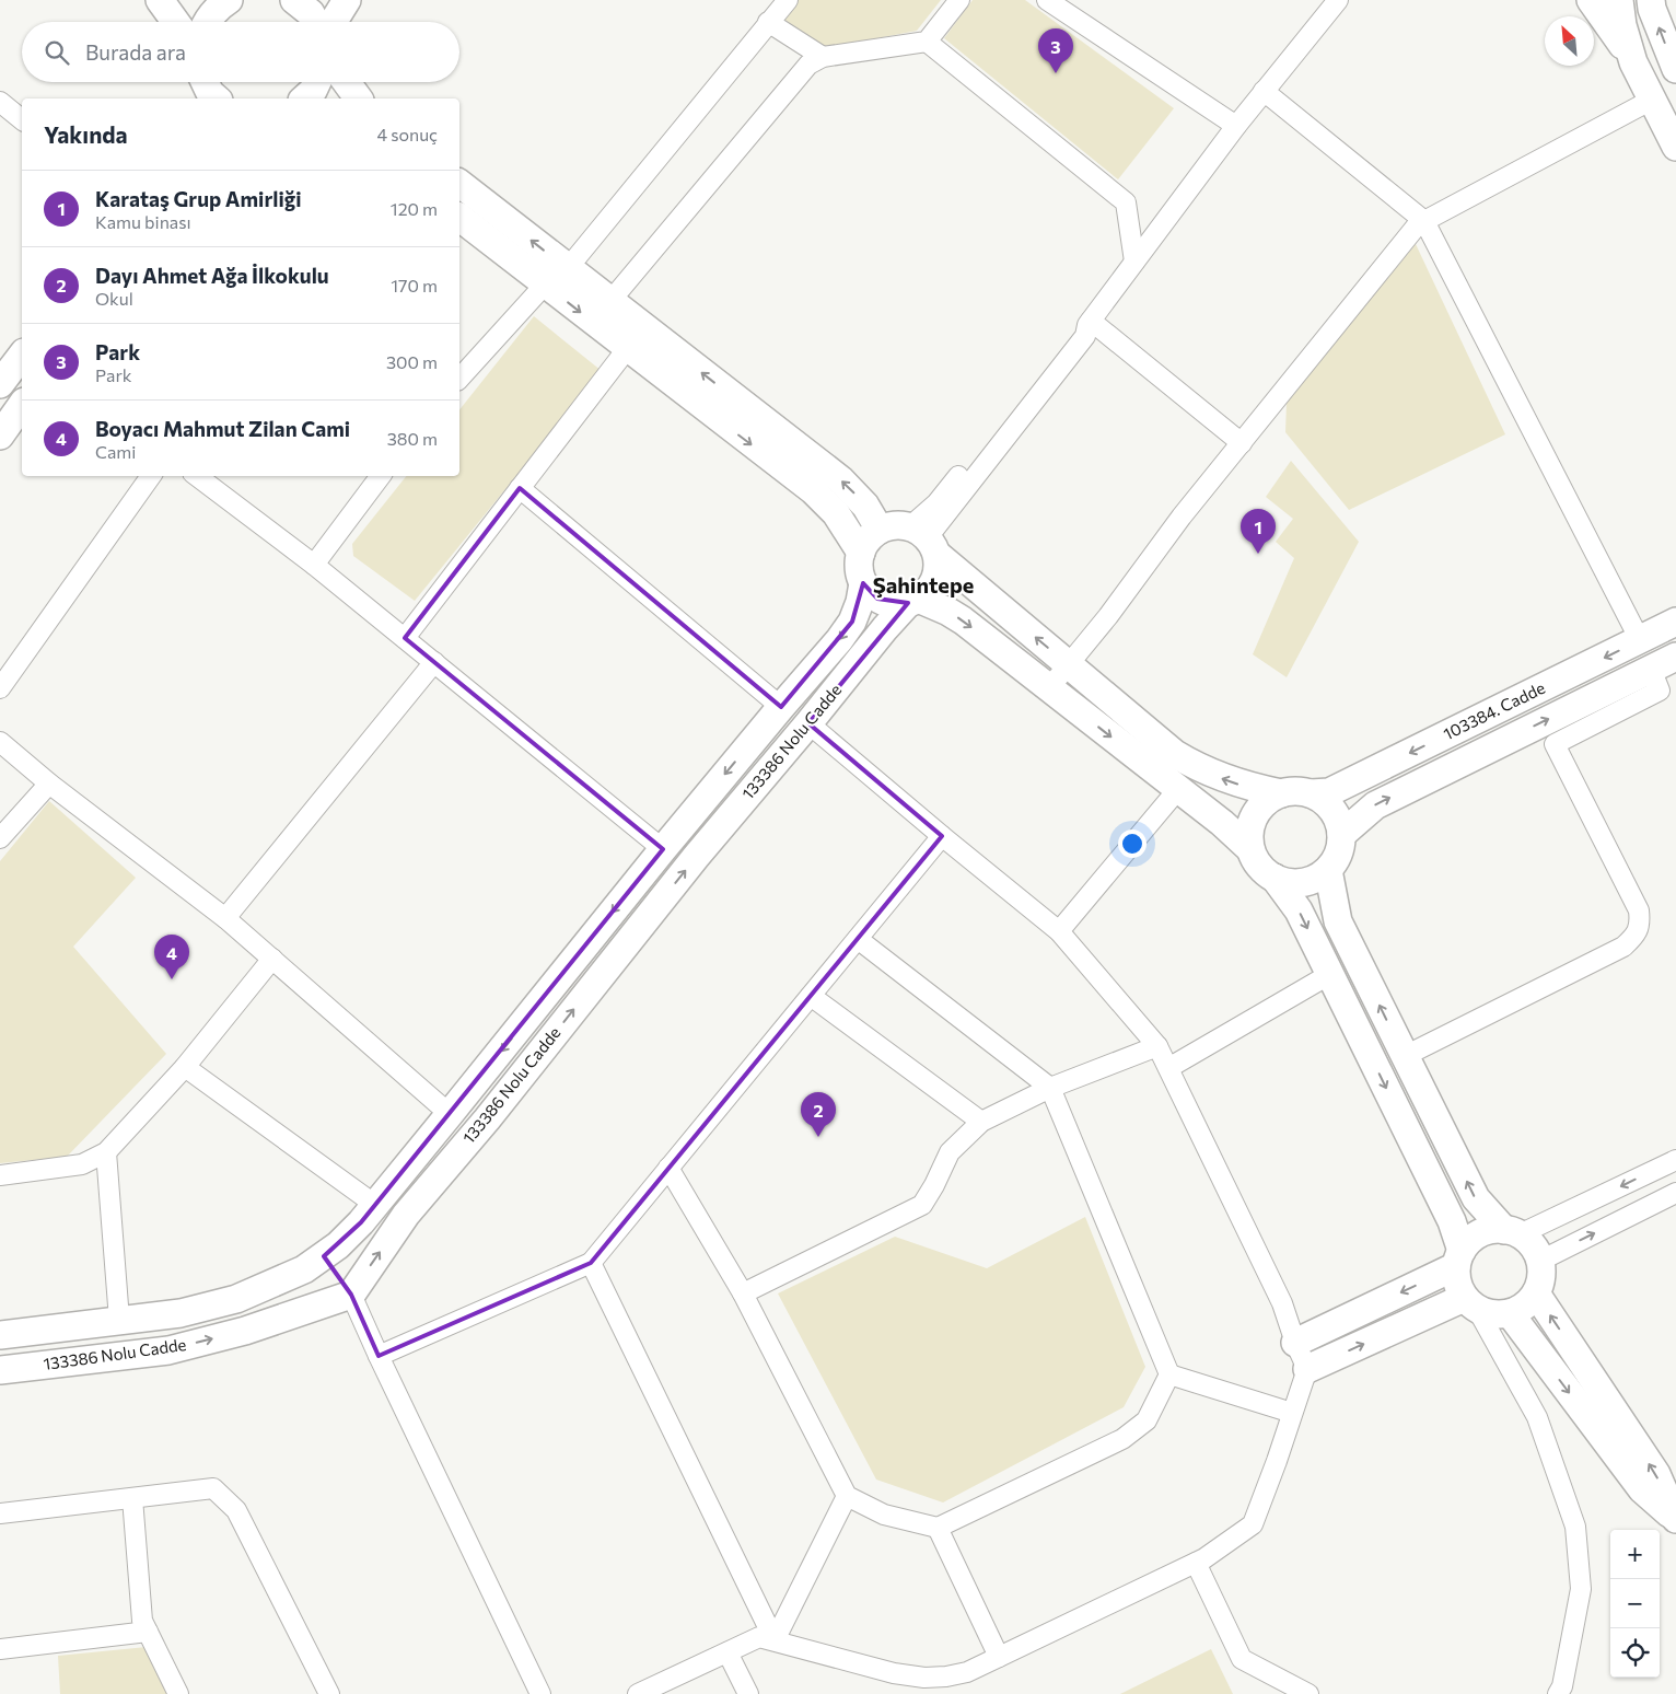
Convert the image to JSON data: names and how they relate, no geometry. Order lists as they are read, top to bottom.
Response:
{
  "streets": {
    "street": ["103384. Cadde", "133386 Nolu Cadde"]
  },
  "districts": ["Şahintepe"],
  "north": "top left",
  "page": {
    "search": "Burada ara",
    "pins": [
      "3",
      "1",
      "4",
      "2"
    ],
    "heading": ["Yakında", "4 sonuç"],
    "list": [
      {
        "mark": "1",
        "name": "Karataş Grup Amirliği",
        "note": "Kamu binası",
        "value": "120 m"
      },
      {
        "mark": "2",
        "name": "Dayı Ahmet Ağa İlkokulu",
        "note": "Okul",
        "value": "170 m"
      },
      {
        "mark": "3",
        "name": "Park",
        "note": "Park",
        "value": "300 m"
      },
      {
        "mark": "4",
        "name": "Boyacı Mahmut Zilan Cami",
        "note": "Cami",
        "value": "380 m"
      }
    ],
    "map_buttons": ["+", "−"]
  }
}
